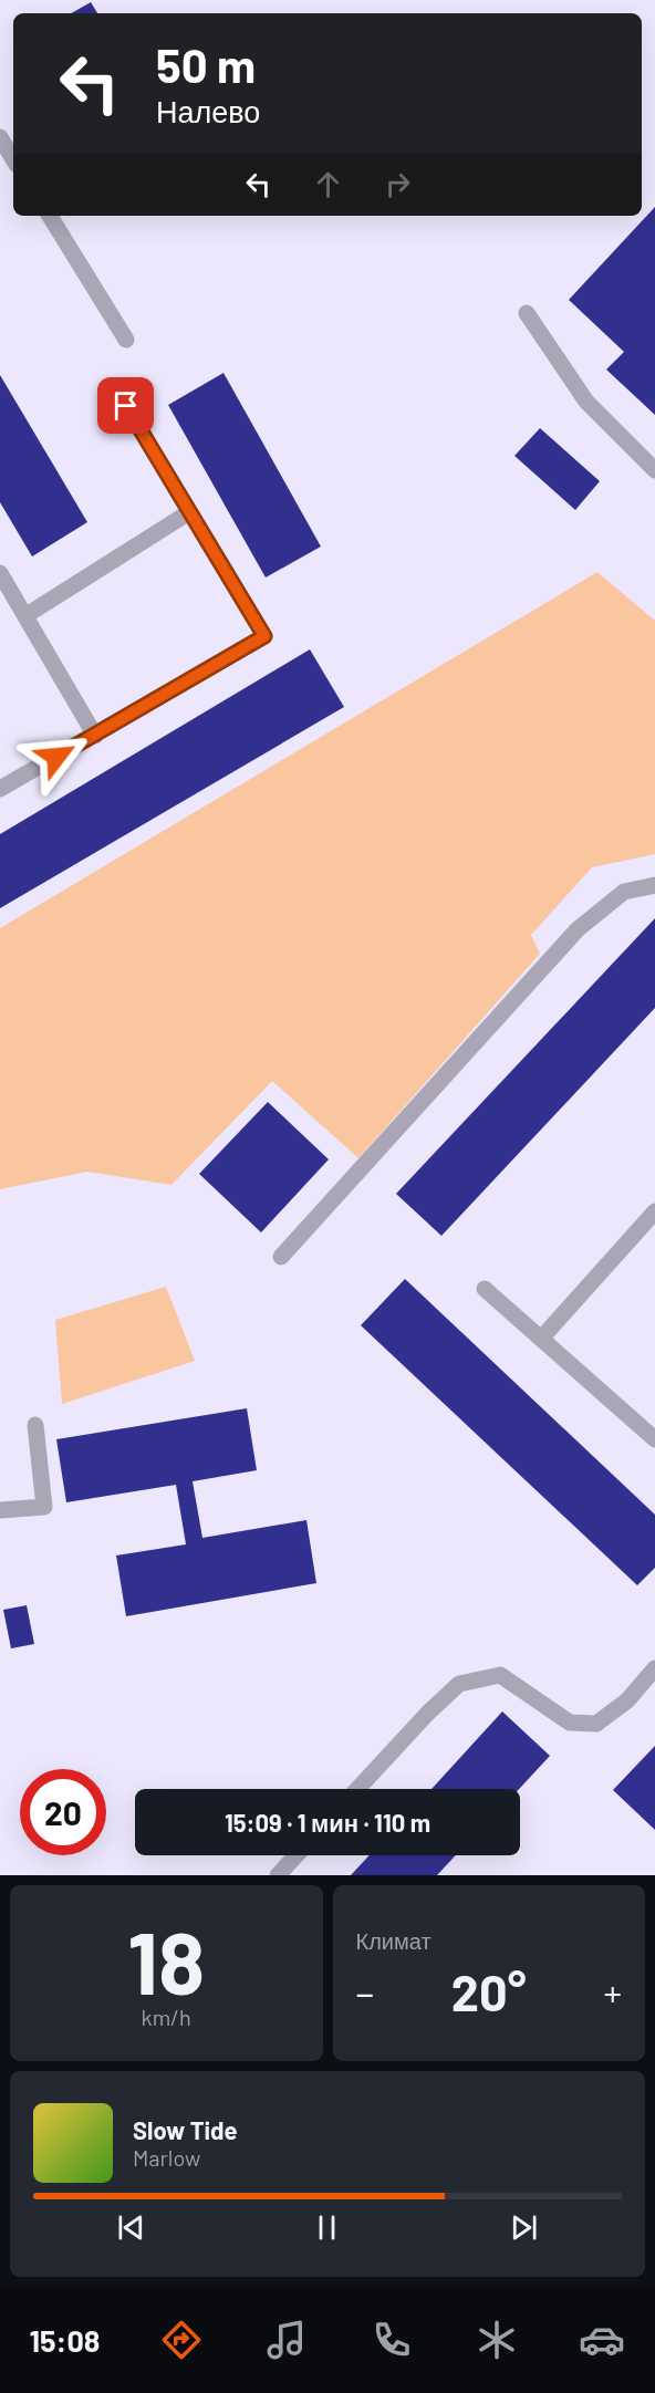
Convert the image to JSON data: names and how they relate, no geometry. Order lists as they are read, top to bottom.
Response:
{
  "page": {
    "turn": ["50 m", "Налево"],
    "limit": "20",
    "trip": "15:09 · 1 мин · 110 m",
    "tile": [
      ["18", "km/h"],
      "Климат"
    ],
    "heat": ["−", "20°", "+"],
    "song": ["Slow Tide", "Marlow"],
    "tabs": "15:08"
  }
}
